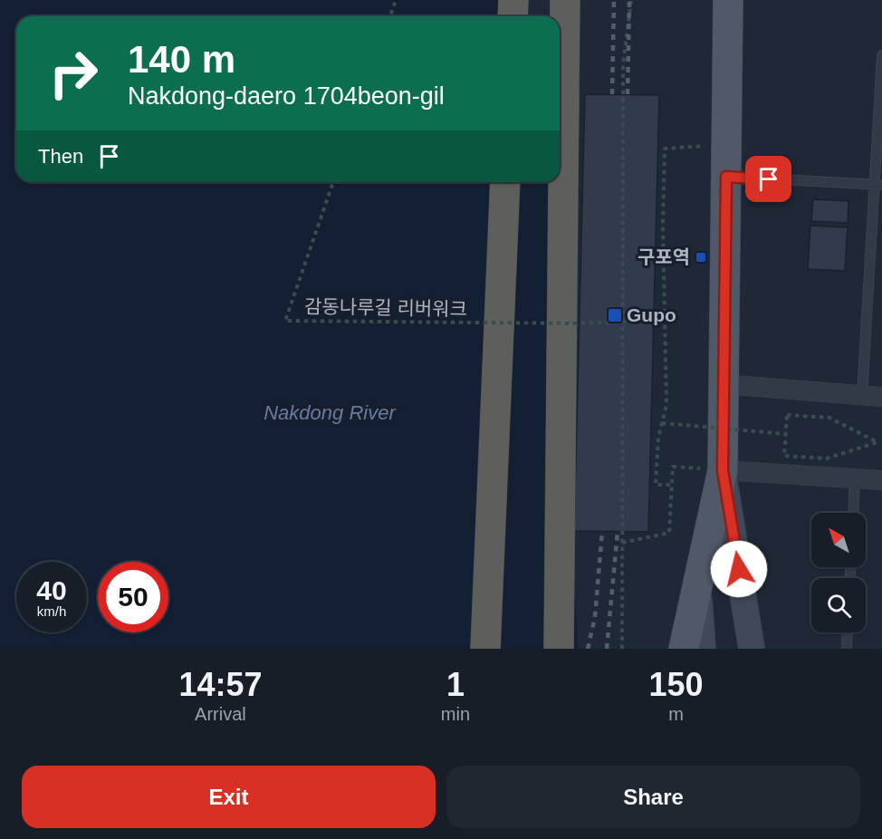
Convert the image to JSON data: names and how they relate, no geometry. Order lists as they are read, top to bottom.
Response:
{
  "streets": {
    "path": ["감동나루길 리버워크"]
  },
  "water": ["Nakdong River"],
  "places": {
    "transit": ["구포역", "Gupo"]
  },
  "north": "top left",
  "page": {
    "turn": ["140 m", "Nakdong-daero 1704beon-gil"],
    "then": "Then",
    "speed": "40 km/h",
    "limit": "50",
    "eta": [
      "14:57",
      "Arrival",
      "1",
      "min",
      "150",
      "m"
    ],
    "buttons": ["Exit", "Share"]
  }
}
